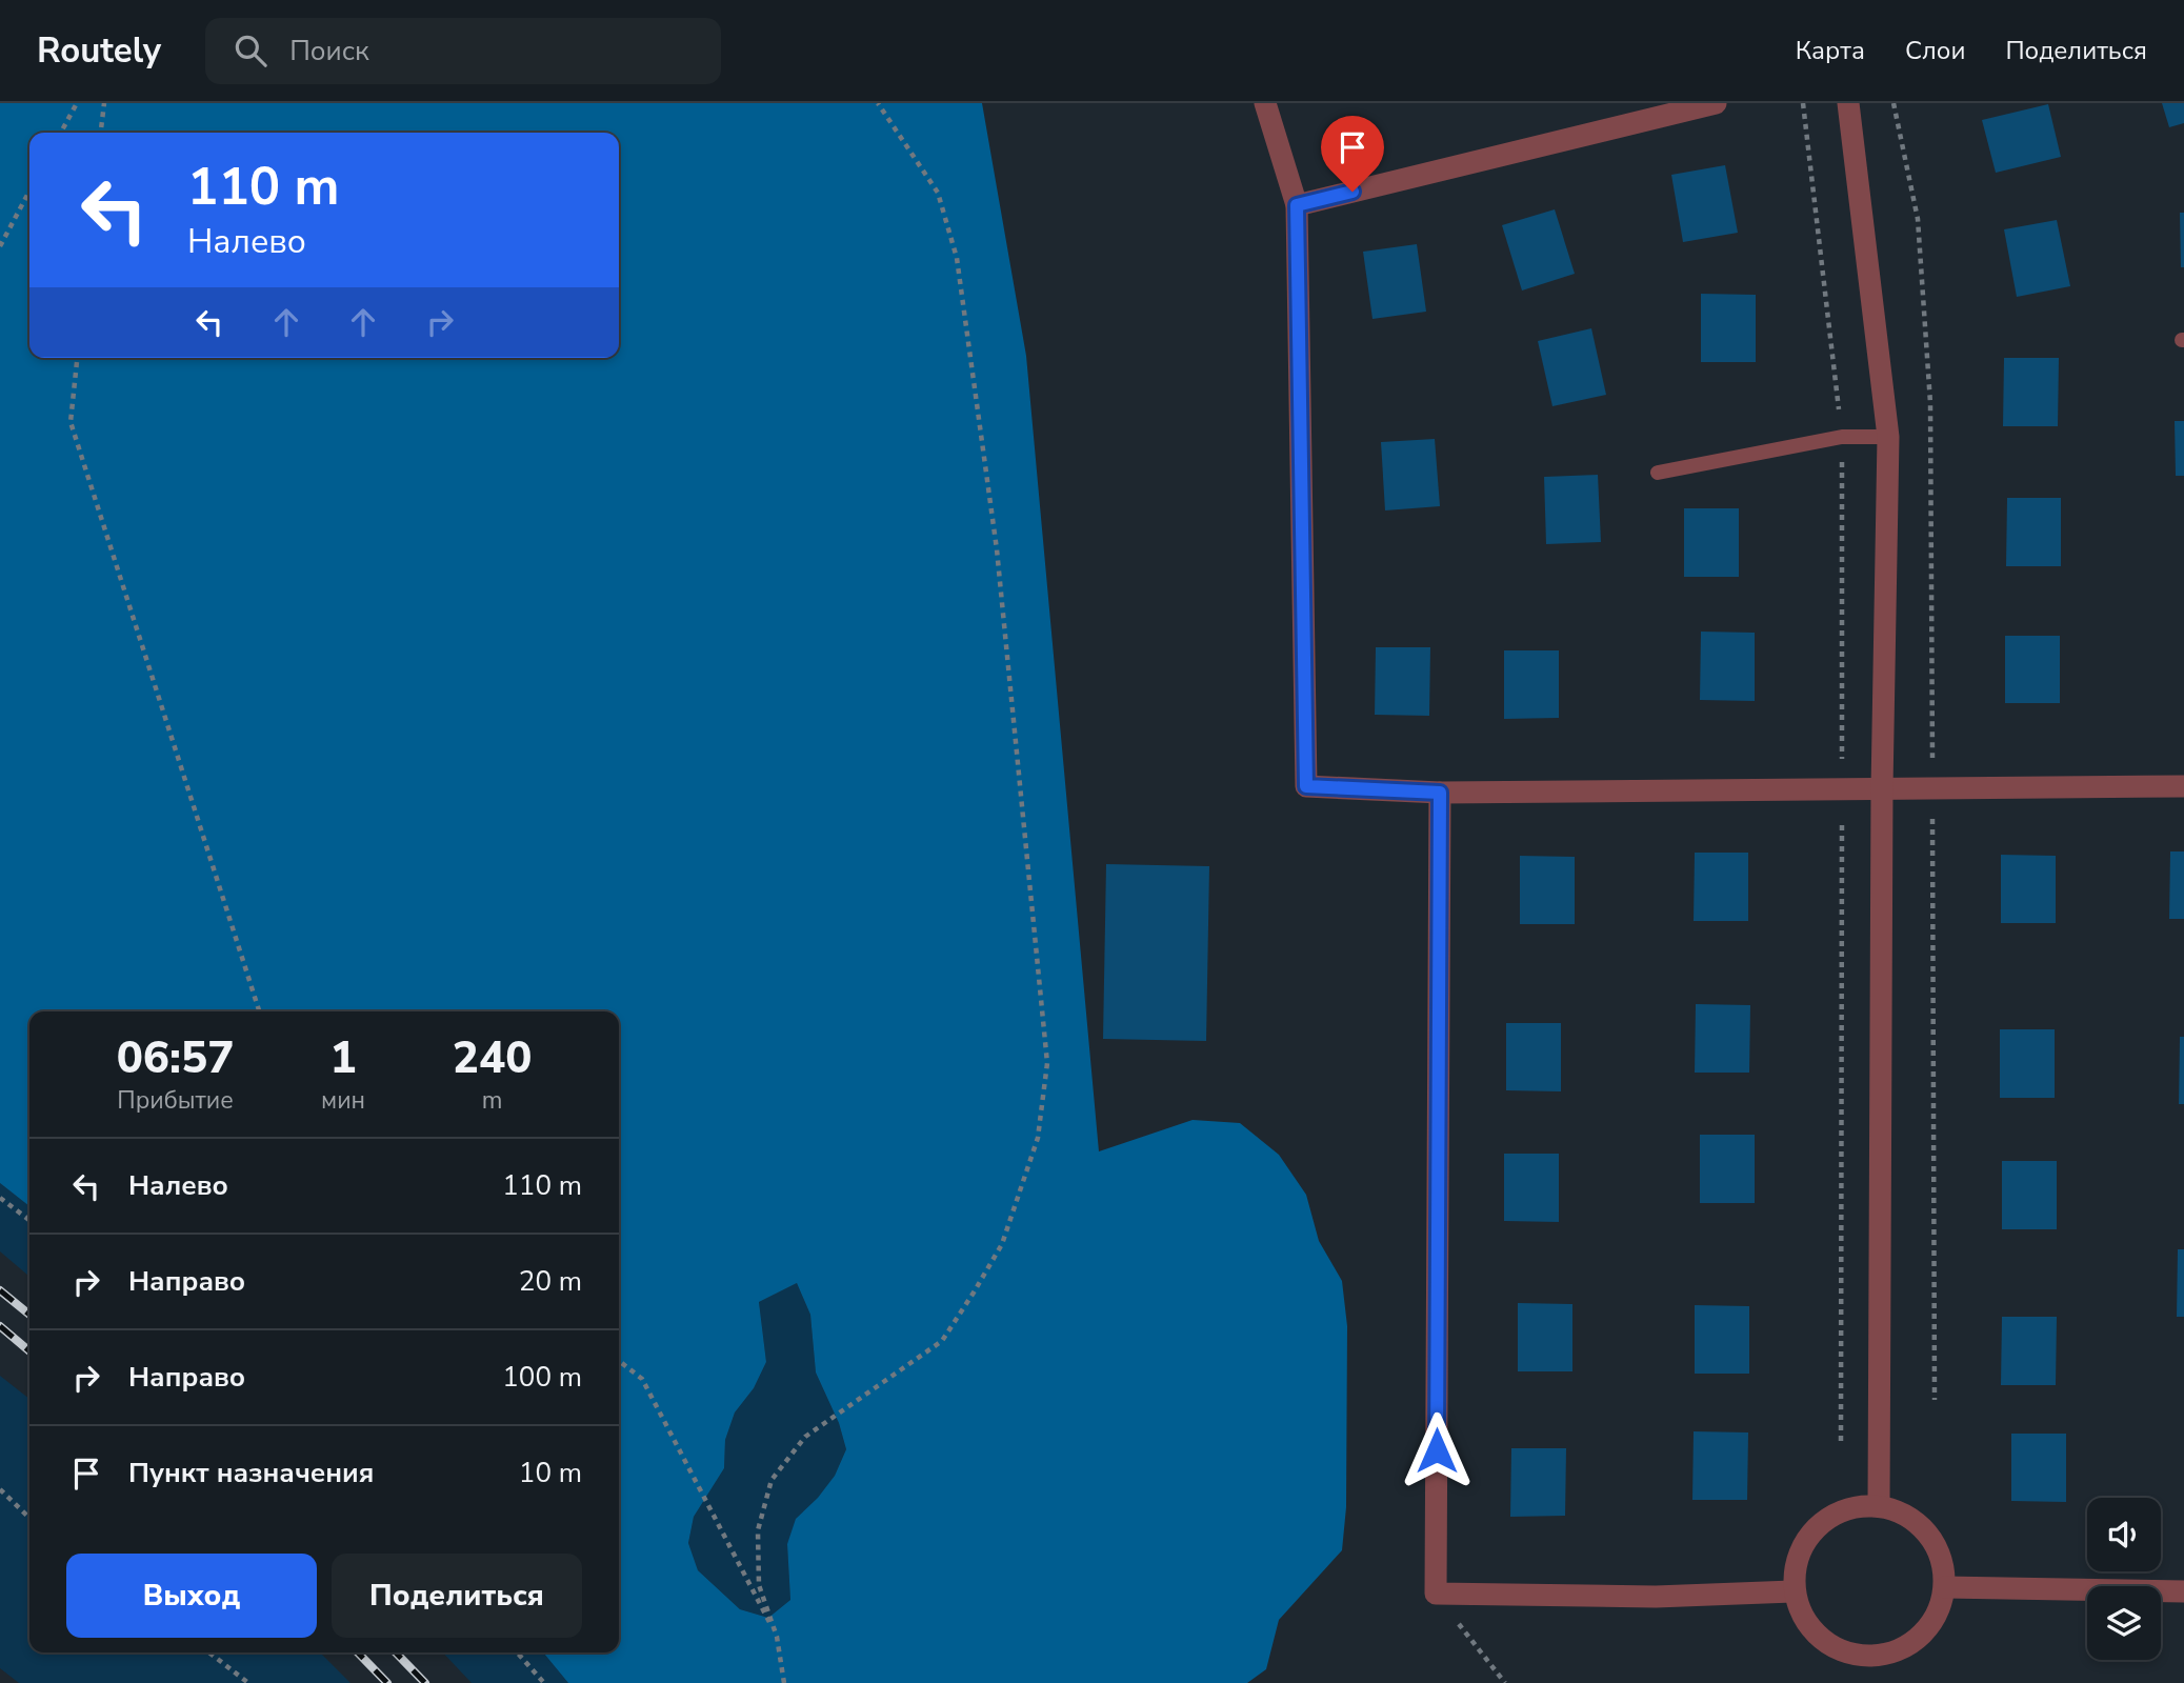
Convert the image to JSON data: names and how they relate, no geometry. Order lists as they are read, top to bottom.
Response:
{
  "page": {
    "header": "Routely",
    "search": "Поиск",
    "nav": ["Карта", "Слои", "Поделиться"],
    "turn": ["110 m", "Налево"],
    "eta": [
      "06:57",
      "Прибытие",
      "1",
      "мин",
      "240",
      "m"
    ],
    "list": [
      {
        "name": "Налево",
        "value": "110 m"
      },
      {
        "name": "Направо",
        "value": "20 m"
      },
      {
        "name": "Направо",
        "value": "100 m"
      },
      {
        "name": "Пункт назначения",
        "value": "10 m"
      }
    ],
    "buttons": ["Выход", "Поделиться"]
  }
}
